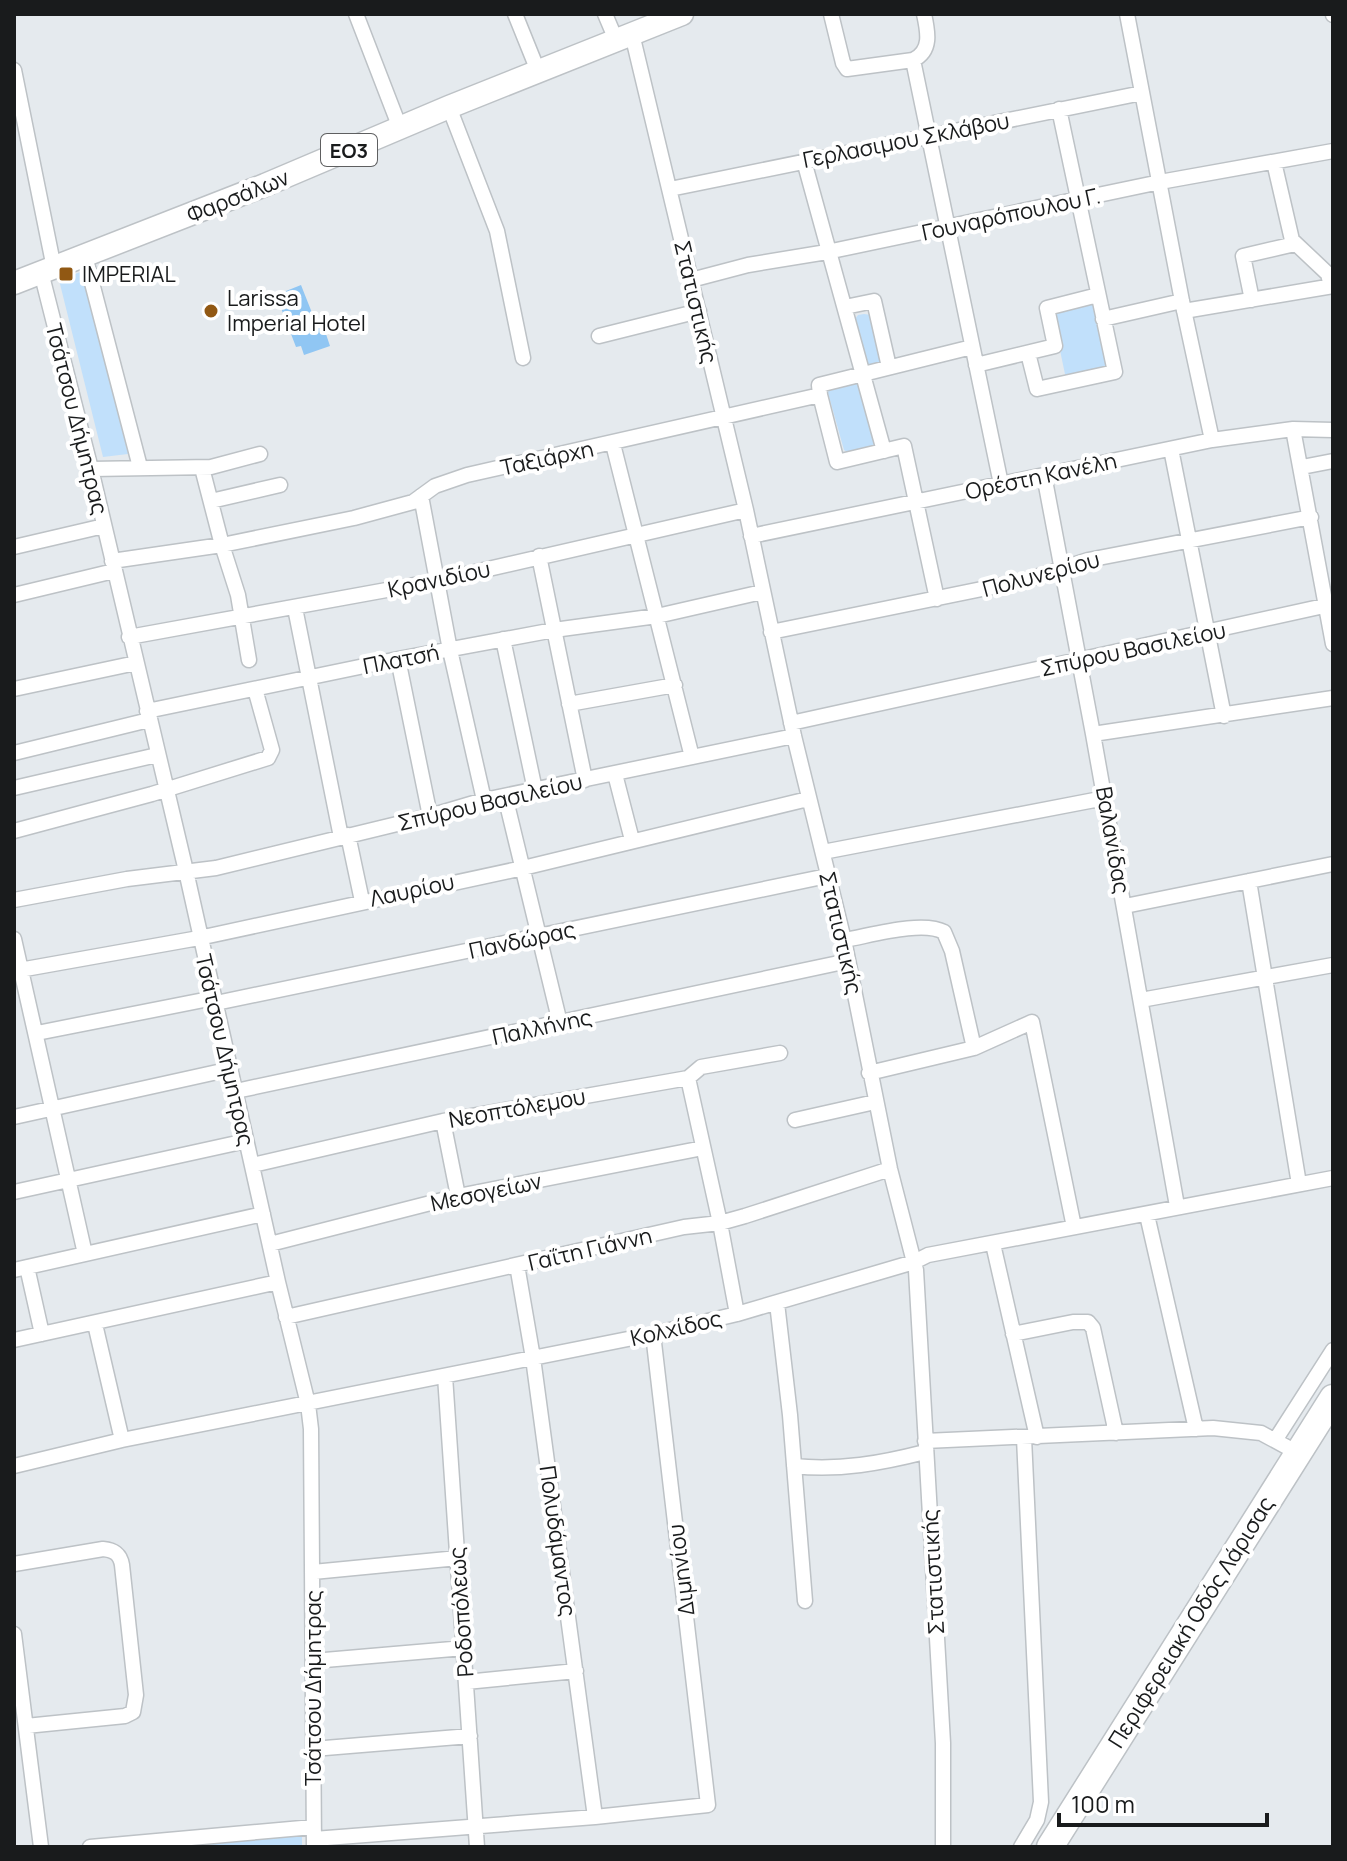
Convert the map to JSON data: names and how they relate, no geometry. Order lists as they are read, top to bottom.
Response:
{
  "streets": {
    "highway": ["Περιφερειακή Οδός Λάρισας"],
    "main road": ["ΕΟ3", "Φαρσάλων"],
    "street": [
      "Γερλασιμου Σκλάβου",
      "Γουναρόπουλου Γ.",
      "Στατιστικής",
      "Τσάτσου Δήμητρας",
      "Ταξιάρχη",
      "Ορέστη Κανέλη",
      "Πολυνερίου",
      "Κρανιδίου",
      "Σπύρου Βασιλείου",
      "Πλατσή",
      "Βαλανίδας",
      "Λαυρίου",
      "Πανδώρας",
      "Παλλήνης",
      "Νεοπτόλεμου",
      "Μεσογείων",
      "Γαΐτη Γιάννη",
      "Κολχίδος",
      "Πολυδάμαντος",
      "Διμηνίου",
      "Ροδοπόλεως"
    ]
  },
  "crossings": [
    ["Γερλασιμου Σκλάβου", "Στατιστικής"],
    ["Φαρσάλων", "Στατιστικής"],
    ["Φαρσάλων", "Τσάτσου Δήμητρας"],
    ["Γουναρόπουλου Γ.", "Στατιστικής"],
    ["Στατιστικής", "Ταξιάρχη"],
    ["Στατιστικής", "Ορέστη Κανέλη"],
    ["Στατιστικής", "Πολυνερίου"],
    ["Στατιστικής", "Κρανιδίου"],
    ["Στατιστικής", "Σπύρου Βασιλείου"],
    ["Στατιστικής", "Πλατσή"],
    ["Στατιστικής", "Λαυρίου"],
    ["Στατιστικής", "Πανδώρας"],
    ["Στατιστικής", "Παλλήνης"],
    ["Στατιστικής", "Γαΐτη Γιάννη"],
    ["Στατιστικής", "Κολχίδος"],
    ["Τσάτσου Δήμητρας", "Ταξιάρχη"],
    ["Τσάτσου Δήμητρας", "Κρανιδίου"],
    ["Τσάτσου Δήμητρας", "Σπύρου Βασιλείου"],
    ["Τσάτσου Δήμητρας", "Πλατσή"],
    ["Τσάτσου Δήμητρας", "Λαυρίου"],
    ["Τσάτσου Δήμητρας", "Πανδώρας"],
    ["Τσάτσου Δήμητρας", "Παλλήνης"],
    ["Τσάτσου Δήμητρας", "Νεοπτόλεμου"],
    ["Τσάτσου Δήμητρας", "Μεσογείων"],
    ["Τσάτσου Δήμητρας", "Γαΐτη Γιάννη"],
    ["Τσάτσου Δήμητρας", "Κολχίδος"],
    ["Ορέστη Κανέλη", "Βαλανίδας"],
    ["Πολυνερίου", "Βαλανίδας"],
    ["Σπύρου Βασιλείου", "Βαλανίδας"],
    ["Βαλανίδας", "Κολχίδος"],
    ["Γαΐτη Γιάννη", "Πολυδάμαντος"],
    ["Κολχίδος", "Πολυδάμαντος"],
    ["Κολχίδος", "Διμηνίου"],
    ["Κολχίδος", "Ροδοπόλεως"],
    ["Πολυδάμαντος", "Διμηνίου"]
  ],
  "places": {
    "transit": ["IMPERIAL"],
    "other": ["Larissa Imperial Hotel"]
  },
  "scale_bar": "100 m"
}
